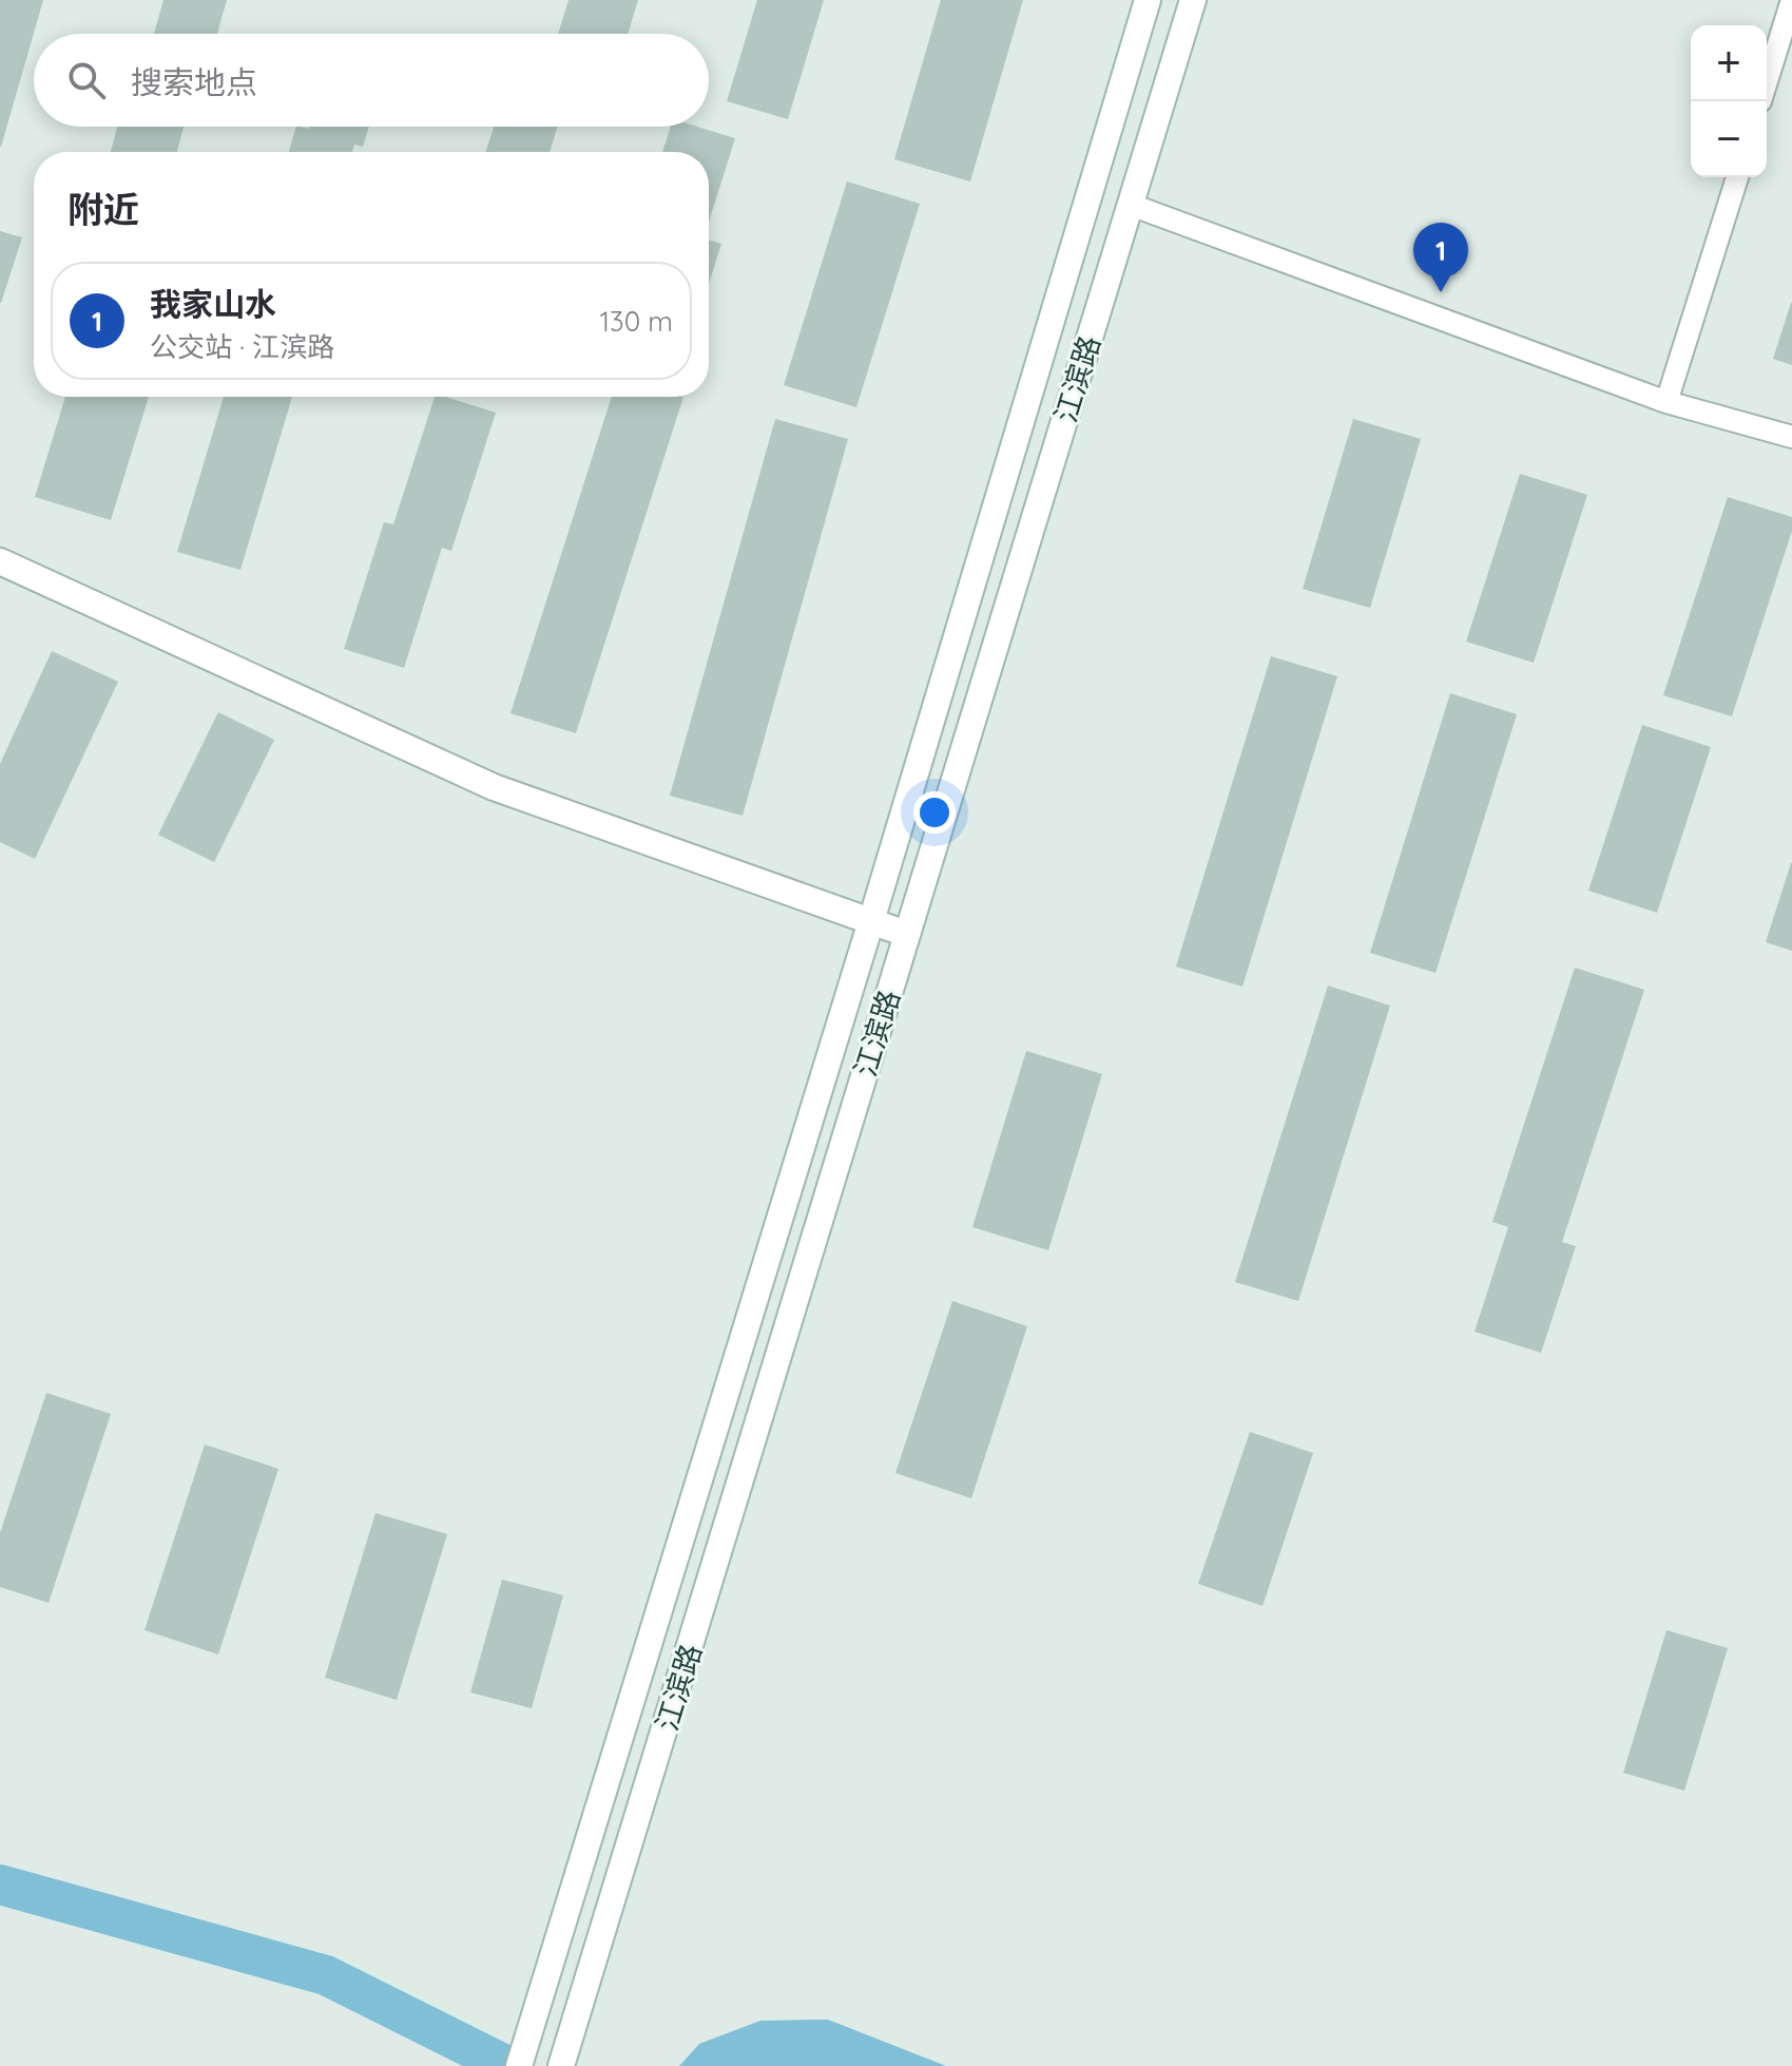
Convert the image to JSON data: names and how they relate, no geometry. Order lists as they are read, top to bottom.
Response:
{
  "streets": {
    "main road": ["江滨路"]
  },
  "page": {
    "map_buttons": ["+", "−"],
    "search": "搜索地点",
    "heading": "附近",
    "pins": "1",
    "list": [
      {
        "mark": "1",
        "name": "我家山水",
        "note": "公交站 · 江滨路",
        "value": "130 m"
      }
    ]
  }
}
